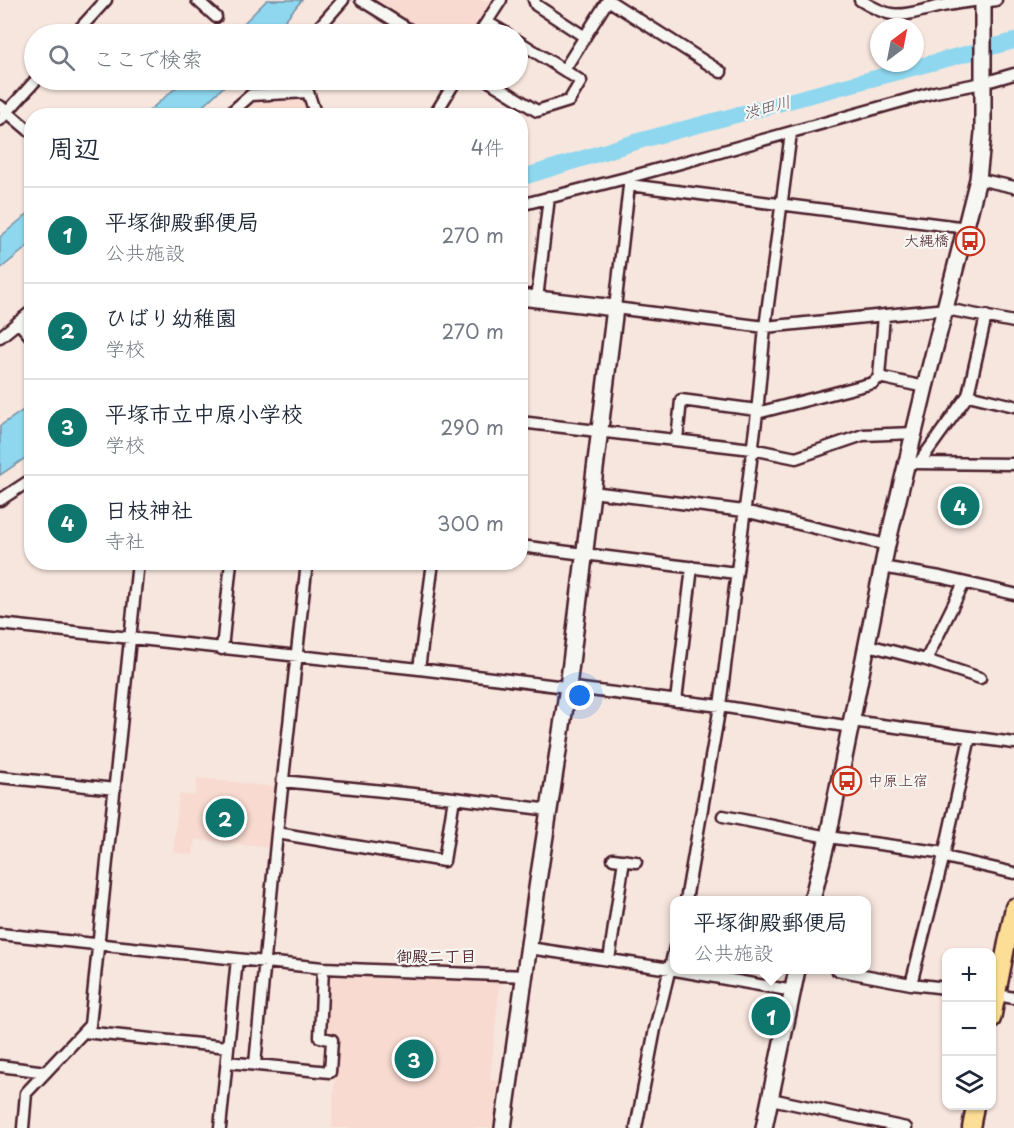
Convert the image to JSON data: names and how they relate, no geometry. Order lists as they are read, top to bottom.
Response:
{
  "districts": ["御殿二丁目"],
  "water": ["渋田川"],
  "places": {
    "bus stop": ["大縄橋", "中原上宿"]
  },
  "north": "top right",
  "page": {
    "search": "ここで検索",
    "heading": ["周辺", "4件"],
    "list": [
      {
        "mark": "1",
        "name": "平塚御殿郵便局",
        "note": "公共施設",
        "value": "270 m"
      },
      {
        "mark": "2",
        "name": "ひばり幼稚園",
        "note": "学校",
        "value": "270 m"
      },
      {
        "mark": "3",
        "name": "平塚市立中原小学校",
        "note": "学校",
        "value": "290 m"
      },
      {
        "mark": "4",
        "name": "日枝神社",
        "note": "寺社",
        "value": "300 m"
      }
    ],
    "pins": [
      "4",
      "2",
      "1",
      "3"
    ],
    "popup": ["平塚御殿郵便局", "公共施設"],
    "map_buttons": ["+", "−"]
  }
}
